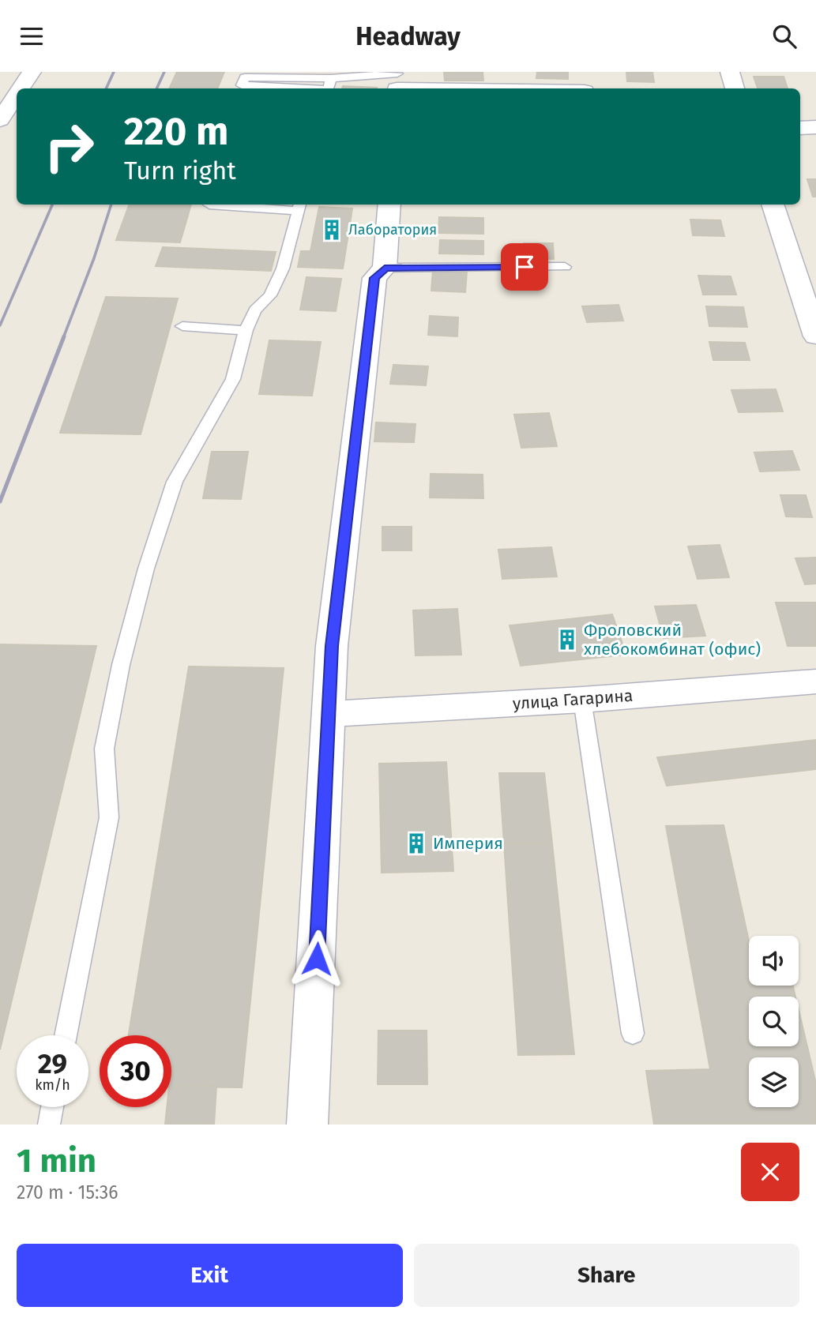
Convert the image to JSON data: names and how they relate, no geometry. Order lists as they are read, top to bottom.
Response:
{
  "streets": {
    "street": ["улица Гагарина"]
  },
  "places": {
    "building": ["Лаборатория", "Фроловский хлебокомбинат (офис)", "Империя"]
  },
  "page": {
    "header": "Headway",
    "turn": ["220 m", "Turn right"],
    "speed": "29 km/h",
    "limit": "30",
    "heading": ["1 min", "270 m · 15:36"],
    "buttons": ["Exit", "Share"]
  }
}
